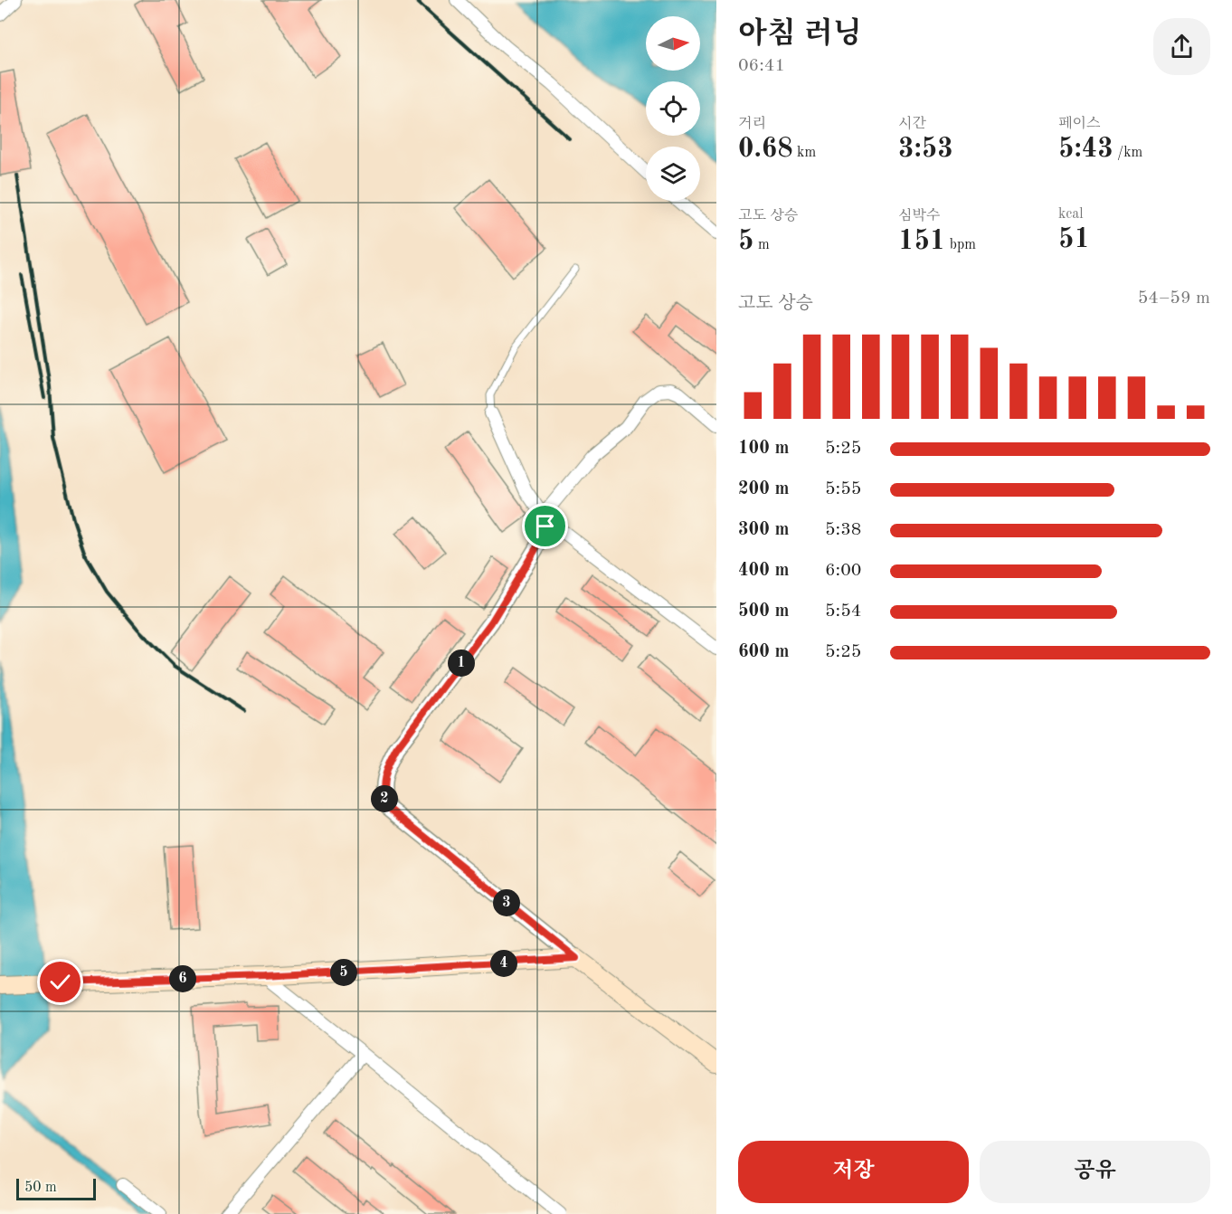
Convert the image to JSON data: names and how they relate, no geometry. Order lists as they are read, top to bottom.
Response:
{
  "scale_bar": "50 m",
  "north": "right",
  "page": {
    "heading": ["아침 러닝", "06:41"],
    "stats": [
      ["거리", "0.68 km"],
      ["시간", "3:53"],
      ["페이스", "5:43 /km"],
      ["고도 상승", "5 m"],
      ["심박수", "151 bpm"],
      ["kcal", "51"]
    ],
    "chart": ["고도 상승", "54–59 m"],
    "list": [
      {
        "name": "100 m",
        "note": "5:25"
      },
      {
        "name": "200 m",
        "note": "5:55"
      },
      {
        "name": "300 m",
        "note": "5:38"
      },
      {
        "name": "400 m",
        "note": "6:00"
      },
      {
        "name": "500 m",
        "note": "5:54"
      },
      {
        "name": "600 m",
        "note": "5:25"
      }
    ],
    "pins": [
      "1",
      "2",
      "3",
      "4",
      "5",
      "6"
    ],
    "buttons": ["저장", "공유"],
    "scale": "50 m"
  }
}
